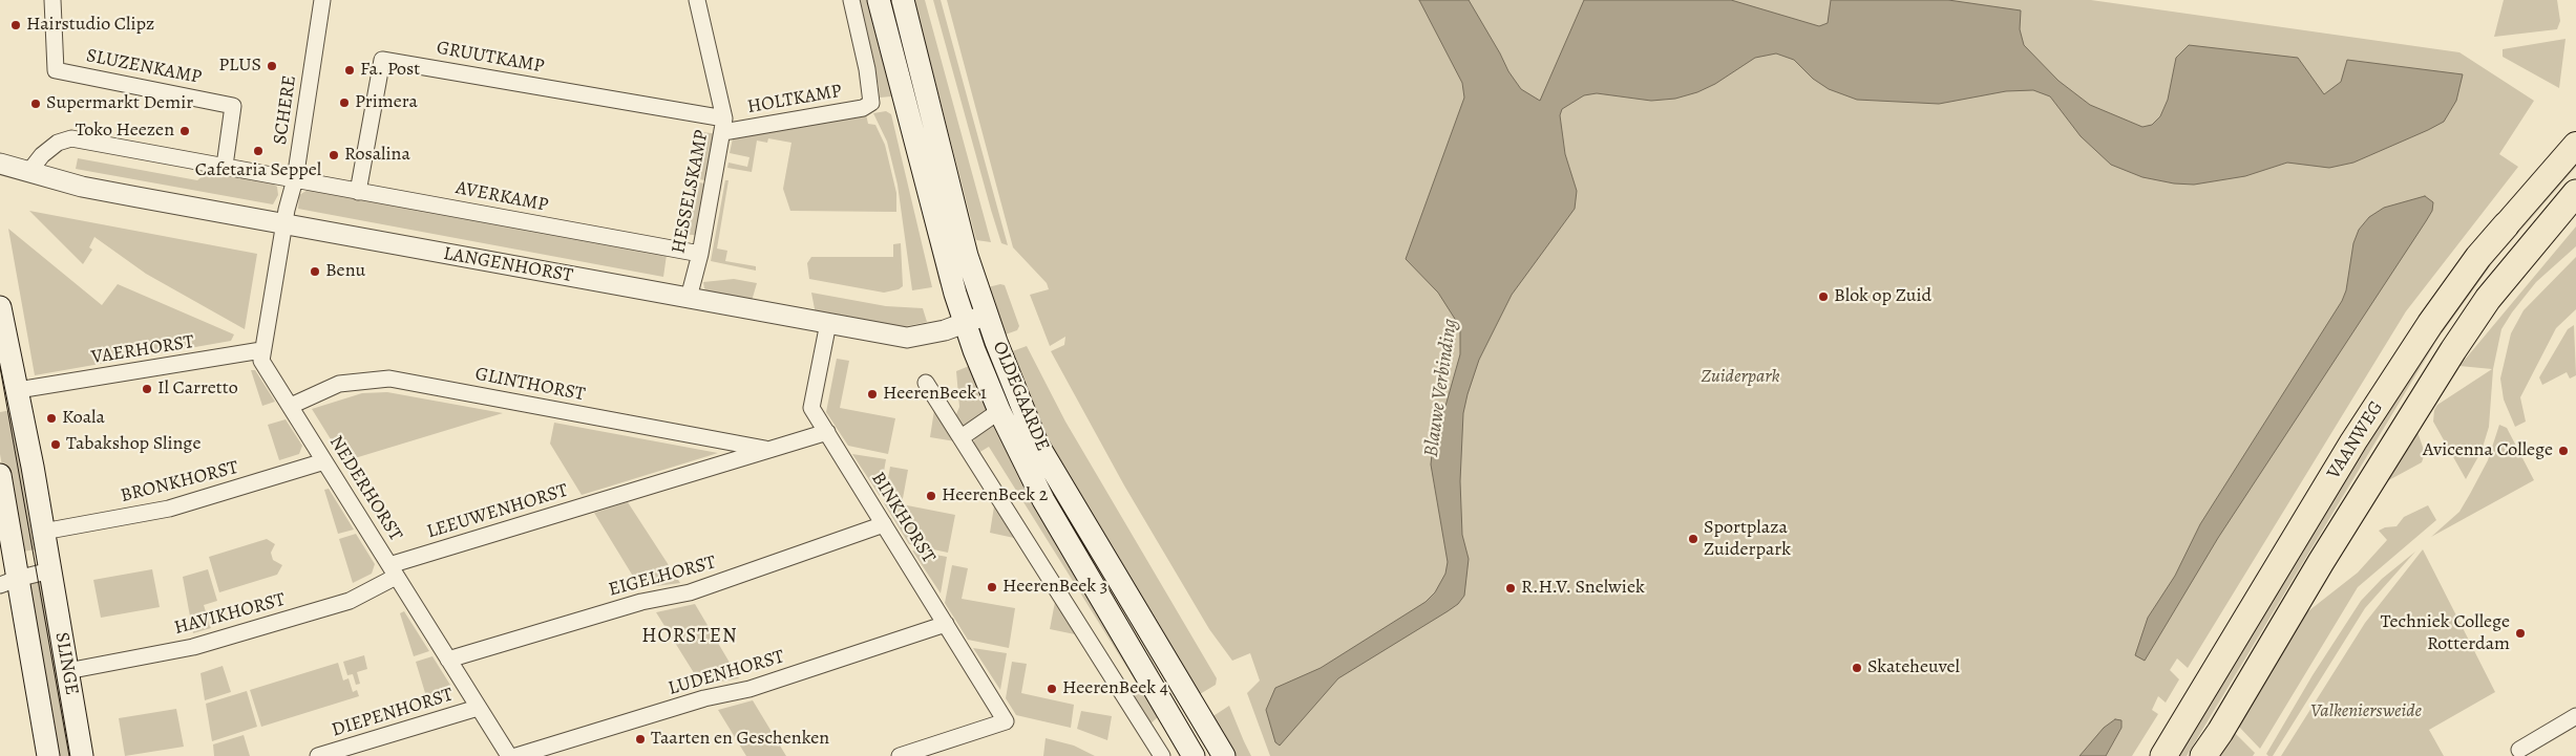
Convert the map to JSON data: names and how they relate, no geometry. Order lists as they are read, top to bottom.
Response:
{
  "streets": {
    "highway": ["VAANWEG"],
    "main road": ["OLDEGAARDE", "SLINGE"],
    "street": [
      "GRUUTKAMP",
      "SLUZENKAMP",
      "HOLTKAMP",
      "SCHERE",
      "HESSELSKAMP",
      "AVERKAMP",
      "LANGENHORST",
      "VAERHORST",
      "GLINTHORST",
      "BRONKHORST",
      "NEDERHORST",
      "LEEUWENHORST",
      "BINKHORST",
      "EIGELHORST",
      "HAVIKHORST",
      "LUDENHORST",
      "DIEPENHORST"
    ]
  },
  "crossings": [
    ["GRUUTKAMP", "HOLTKAMP"],
    ["GRUUTKAMP", "HESSELSKAMP"],
    ["GRUUTKAMP", "AVERKAMP"],
    ["HOLTKAMP", "HESSELSKAMP"],
    ["SCHERE", "AVERKAMP"],
    ["SCHERE", "LANGENHORST"],
    ["SCHERE", "NEDERHORST"],
    ["HESSELSKAMP", "AVERKAMP"],
    ["HESSELSKAMP", "LANGENHORST"],
    ["LANGENHORST", "OLDEGAARDE"],
    ["LANGENHORST", "NEDERHORST"],
    ["LANGENHORST", "BINKHORST"],
    ["VAERHORST", "NEDERHORST"],
    ["VAERHORST", "SLINGE"],
    ["GLINTHORST", "NEDERHORST"],
    ["GLINTHORST", "LEEUWENHORST"],
    ["GLINTHORST", "BINKHORST"],
    ["BRONKHORST", "NEDERHORST"],
    ["BRONKHORST", "SLINGE"],
    ["NEDERHORST", "LEEUWENHORST"],
    ["NEDERHORST", "EIGELHORST"],
    ["NEDERHORST", "HAVIKHORST"],
    ["NEDERHORST", "DIEPENHORST"],
    ["LEEUWENHORST", "HAVIKHORST"],
    ["BINKHORST", "EIGELHORST"],
    ["BINKHORST", "LUDENHORST"],
    ["HAVIKHORST", "SLINGE"]
  ],
  "districts": ["HORSTEN"],
  "water": ["Blauwe Verbinding"],
  "parks": ["Zuiderpark", "Valkeniersweide"],
  "places": [
    "Hairstudio Clipz",
    "PLUS",
    "Fa. Post",
    "Primera",
    "Supermarkt Demir",
    "Toko Heezen",
    "Cafetaria Seppel",
    "Rosalina",
    "Benu",
    "Blok op Zuid",
    "Il Carretto",
    "HeerenBeek 1",
    "Koala",
    "Tabakshop Slinge",
    "Avicenna College",
    "HeerenBeek 2",
    "Sportplaza Zuiderpark",
    "HeerenBeek 3",
    "R.H.V. Snelwiek",
    "Techniek College Rotterdam",
    "Skateheuvel",
    "HeerenBeek 4",
    "Taarten en Geschenken"
  ]
}
